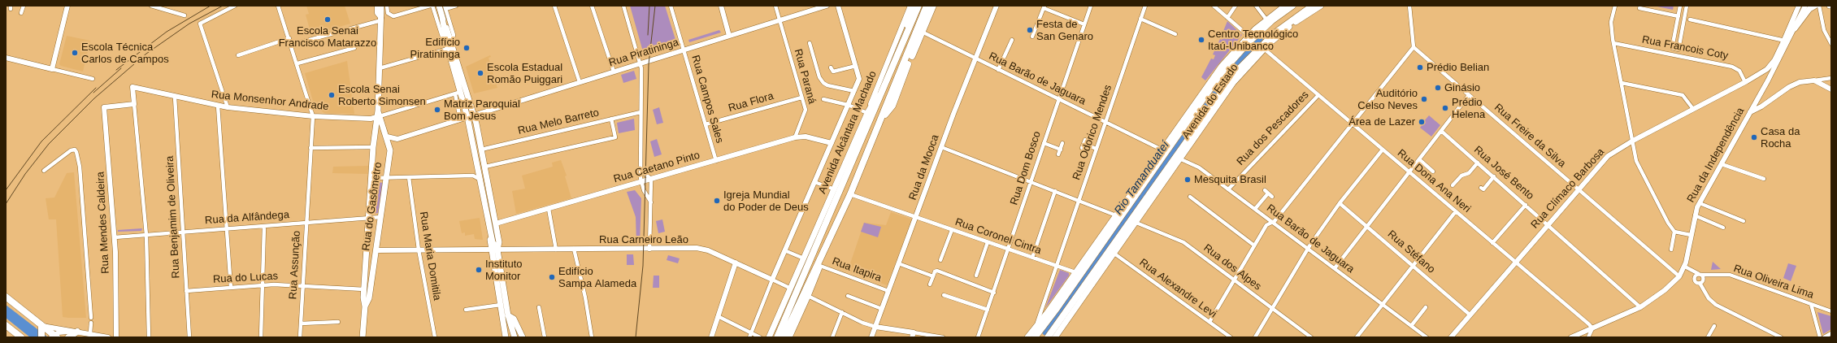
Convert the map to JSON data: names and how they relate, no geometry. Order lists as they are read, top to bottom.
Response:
{
  "streets": {
    "highway": ["Avenida do Estado", "Avenida Alcântara Machado"],
    "main road": ["Rua Caetano Pinto", "Rua do Gasômetro"],
    "street": [
      "Rua Francois Coty",
      "Rua Piratininga",
      "Rua Paraná",
      "Rua Barão de Jaguara",
      "Rua Campos Sales",
      "Rua Monsenhor Andrade",
      "Rua Flora",
      "Rua Melo Barreto",
      "Rua dos Pescadores",
      "Rua Odorico Mendes",
      "Rua Freire da Silva",
      "Rua da Independência",
      "Rua da Mooca",
      "Rua Dom Bosco",
      "Rua José Bento",
      "Rua Dona Ana Neri",
      "Rua Clímaco Barbosa",
      "Rua Benjamim de Oliveira",
      "Rua da Alfândega",
      "Rua Mendes Caldeira",
      "Rua Coronel Cintra",
      "Rua Carneiro Leão",
      "Rua Stéfano",
      "Rua Maria Domitila",
      "Rua Assunção",
      "Rua dos Alpes",
      "Rua Itapira",
      "Rua do Lucas",
      "Rua Oliveira Lima",
      "Rua Alexandre Levi"
    ]
  },
  "crossings": [
    ["Rua Francois Coty", "Rua Clímaco Barbosa"],
    ["Rua Piratininga", "Rua Paraná"],
    ["Rua Piratininga", "Rua Campos Sales"],
    ["Rua Piratininga", "Rua do Gasômetro"],
    ["Rua Paraná", "Rua Flora"],
    ["Rua Paraná", "Rua Caetano Pinto"],
    ["Rua Barão de Jaguara", "Avenida do Estado"],
    ["Rua Barão de Jaguara", "Rua dos Pescadores"],
    ["Rua Barão de Jaguara", "Rua Odorico Mendes"],
    ["Rua Barão de Jaguara", "Rua da Mooca"],
    ["Rua Barão de Jaguara", "Rua Dom Bosco"],
    ["Rua Campos Sales", "Rua Flora"],
    ["Rua Campos Sales", "Rua Caetano Pinto"],
    ["Rua Monsenhor Andrade", "Rua do Gasômetro"],
    ["Rua Monsenhor Andrade", "Rua Benjamim de Oliveira"],
    ["Rua Monsenhor Andrade", "Rua Mendes Caldeira"],
    ["Rua Monsenhor Andrade", "Rua Assunção"],
    ["Avenida do Estado", "Rua Odorico Mendes"],
    ["Avenida do Estado", "Rua Dona Ana Neri"],
    ["Avenida do Estado", "Rua Coronel Cintra"],
    ["Avenida do Estado", "Rua dos Alpes"],
    ["Avenida do Estado", "Rua Alexandre Levi"],
    ["Rua dos Pescadores", "Rua Dona Ana Neri"],
    ["Rua Odorico Mendes", "Rua Coronel Cintra"],
    ["Rua Freire da Silva", "Rua da Independência"],
    ["Rua Freire da Silva", "Rua Clímaco Barbosa"],
    ["Rua da Independência", "Rua José Bento"],
    ["Rua da Independência", "Rua Dona Ana Neri"],
    ["Rua da Independência", "Rua Clímaco Barbosa"],
    ["Rua da Mooca", "Rua Coronel Cintra"],
    ["Rua da Mooca", "Rua Itapira"],
    ["Rua Dom Bosco", "Rua Coronel Cintra"],
    ["Rua José Bento", "Rua Clímaco Barbosa"],
    ["Rua Dona Ana Neri", "Rua Clímaco Barbosa"],
    ["Rua Clímaco Barbosa", "Rua Stéfano"],
    ["Rua do Gasômetro", "Rua da Alfândega"],
    ["Rua do Gasômetro", "Rua Carneiro Leão"],
    ["Rua do Gasômetro", "Rua do Lucas"],
    ["Rua Benjamim de Oliveira", "Rua da Alfândega"],
    ["Rua Benjamim de Oliveira", "Rua do Lucas"],
    ["Rua da Alfândega", "Rua Mendes Caldeira"],
    ["Rua da Alfândega", "Rua Assunção"],
    ["Rua Carneiro Leão", "Rua Maria Domitila"],
    ["Rua Assunção", "Rua do Lucas"]
  ],
  "water": ["Rio Tamanduateí"],
  "places": [
    "Escola Senai Francisco Matarazzo",
    "Festa de San Genaro",
    "Centro Tecnológico Itaú-Unibanco",
    "Edifício Piratininga",
    "Escola Técnica Carlos de Campos",
    "Prédio Belian",
    "Escola Estadual Romão Puiggari",
    "Ginásio",
    "Escola Senai Roberto Simonsen",
    "Auditório Celso Neves",
    "Prédio Helena",
    "Matriz Paroquial Bom Jesus",
    "Área de Lazer",
    "Casa da Rocha",
    "Mesquita Brasil",
    "Igreja Mundial do Poder de Deus",
    "Instituto Monitor",
    "Edifício Sampa Alameda"
  ]
}
